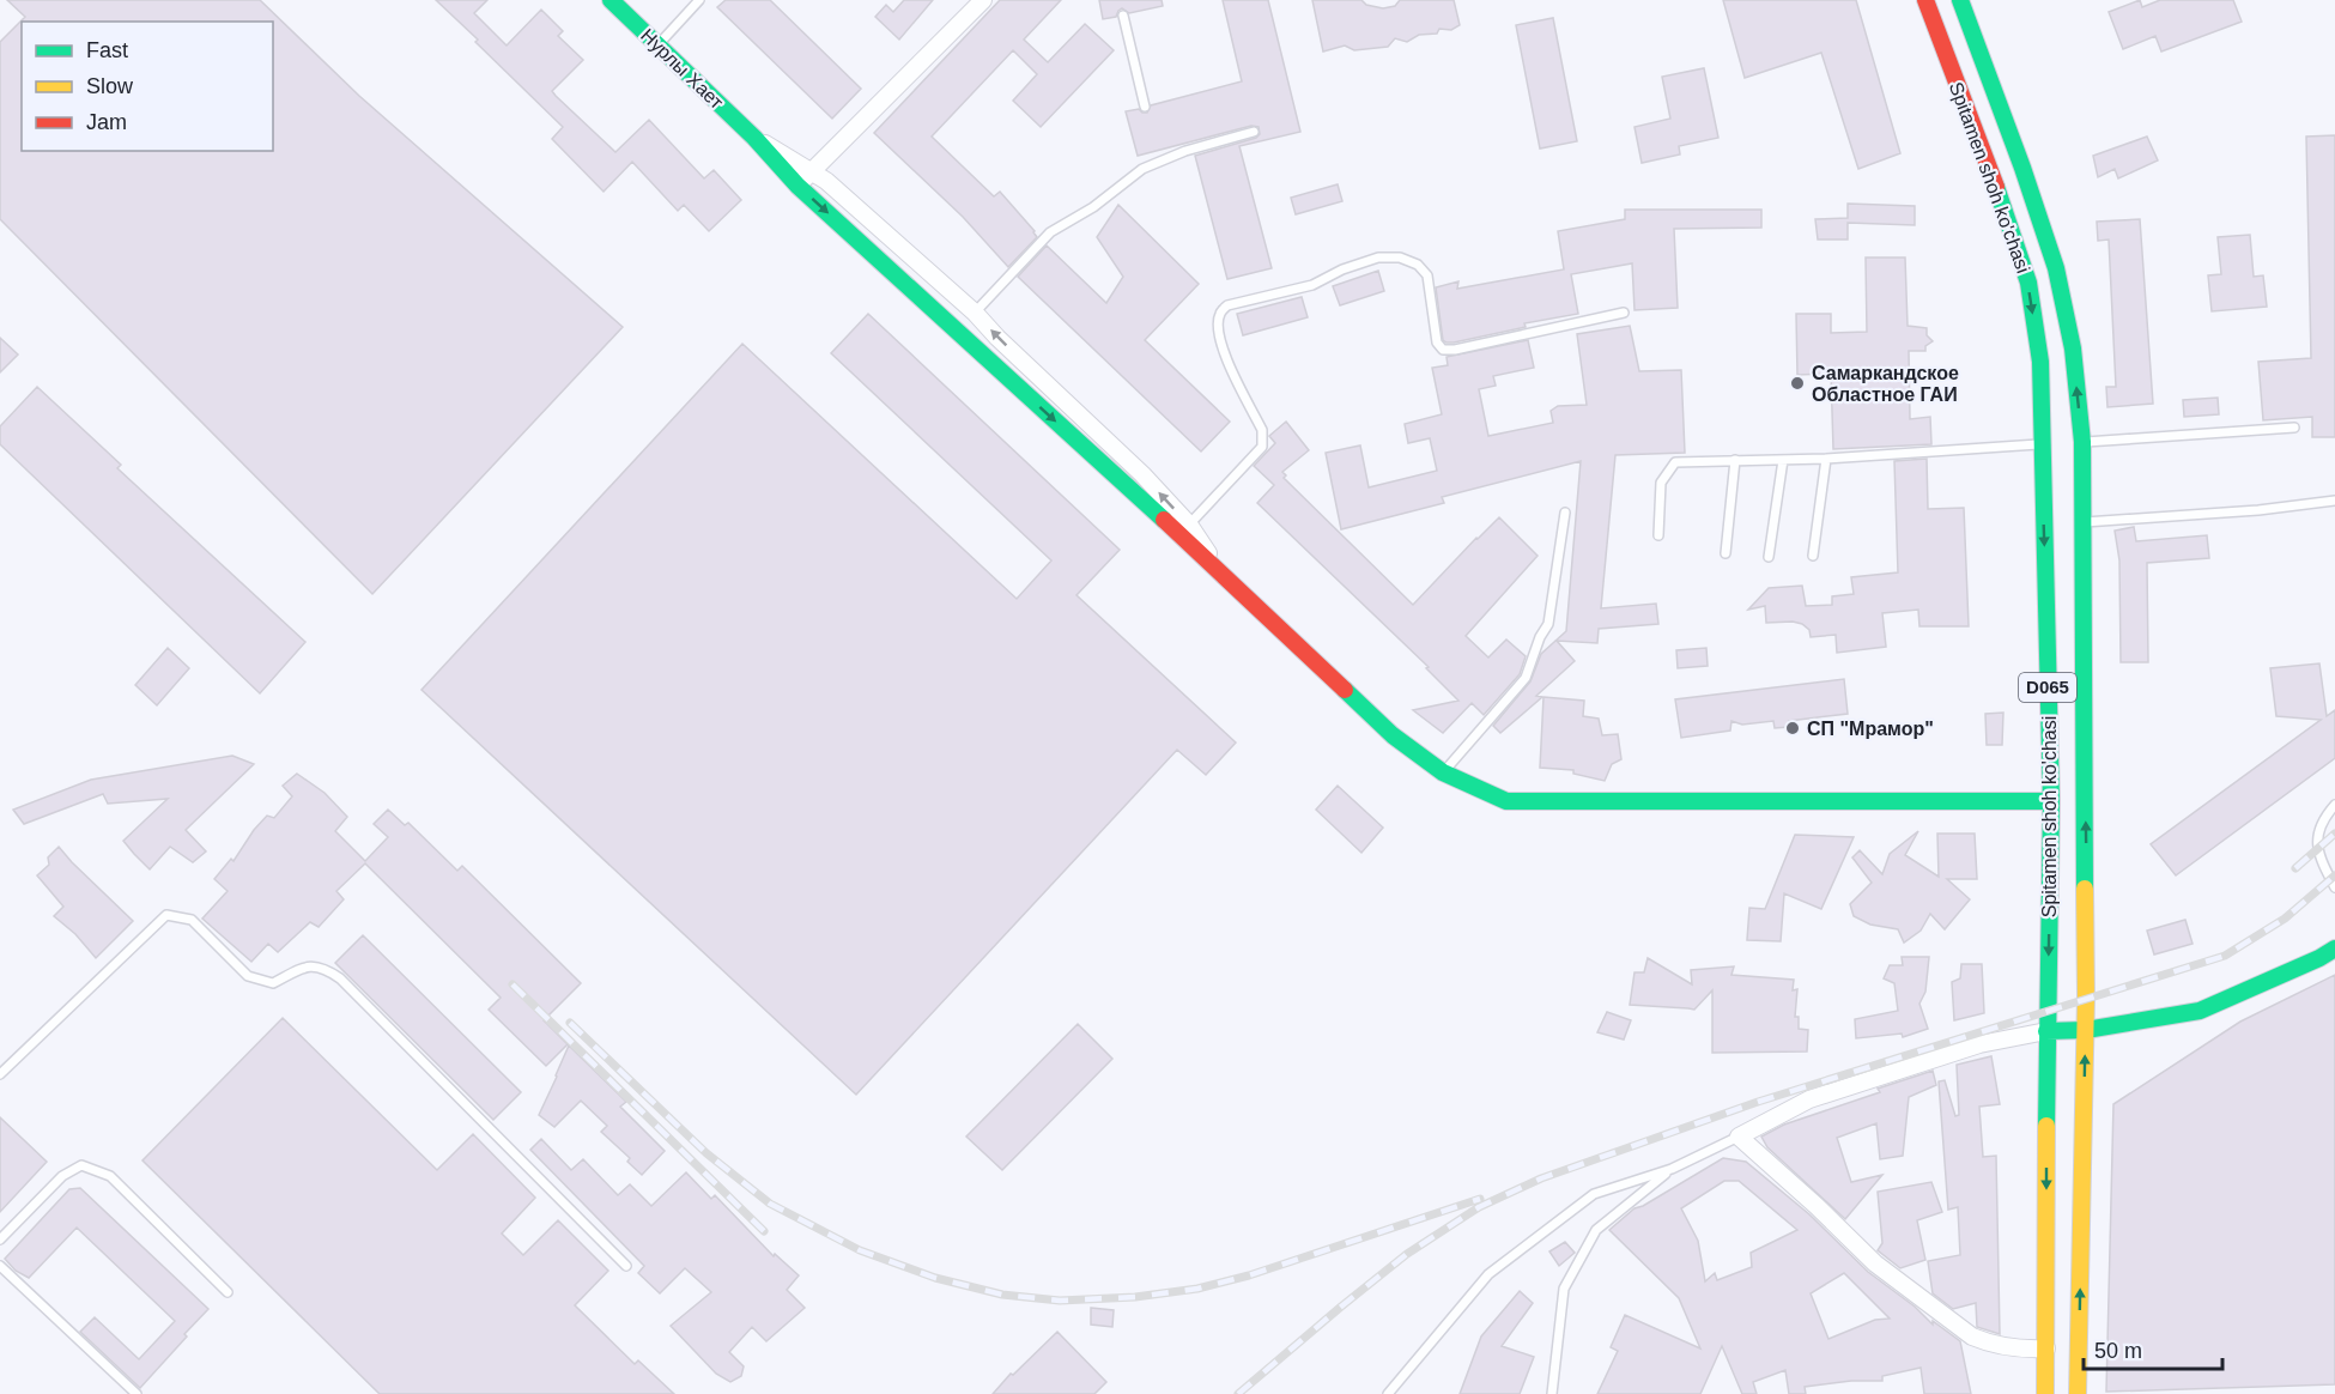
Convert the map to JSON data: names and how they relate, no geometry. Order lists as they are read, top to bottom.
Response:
{
  "streets": {
    "main road": ["Нурлы Хает", "Spitamen shoh ko'chasi", "D065"]
  },
  "crossings": [
    ["Нурлы Хает", "Spitamen shoh ko'chasi"]
  ],
  "places": ["Самаркандское Областное ГАИ", "СП \"Мрамор\""],
  "legend": ["Fast", "Slow", "Jam"],
  "scale_bar": "50 m"
}
